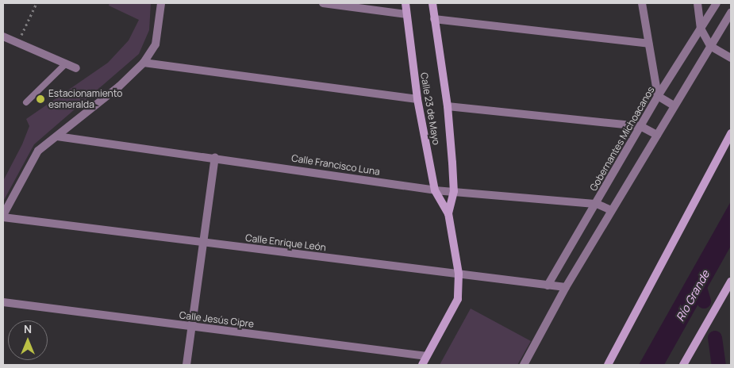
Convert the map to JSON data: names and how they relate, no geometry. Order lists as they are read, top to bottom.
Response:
{
  "streets": {
    "street": [
      "Calle 23 de Mayo",
      "Gobernantes Michoacanos",
      "Calle Francisco Luna",
      "Calle Enrique León",
      "Calle Jesús Cipre"
    ]
  },
  "crossings": [
    ["Calle 23 de Mayo", "Calle Francisco Luna"],
    ["Calle 23 de Mayo", "Calle Enrique León"],
    ["Calle 23 de Mayo", "Calle Jesús Cipre"],
    ["Gobernantes Michoacanos", "Calle Francisco Luna"],
    ["Gobernantes Michoacanos", "Calle Enrique León"]
  ],
  "water": ["Río Grande"],
  "places": ["Estacionamiento esmeralda"],
  "north": "top"
}
